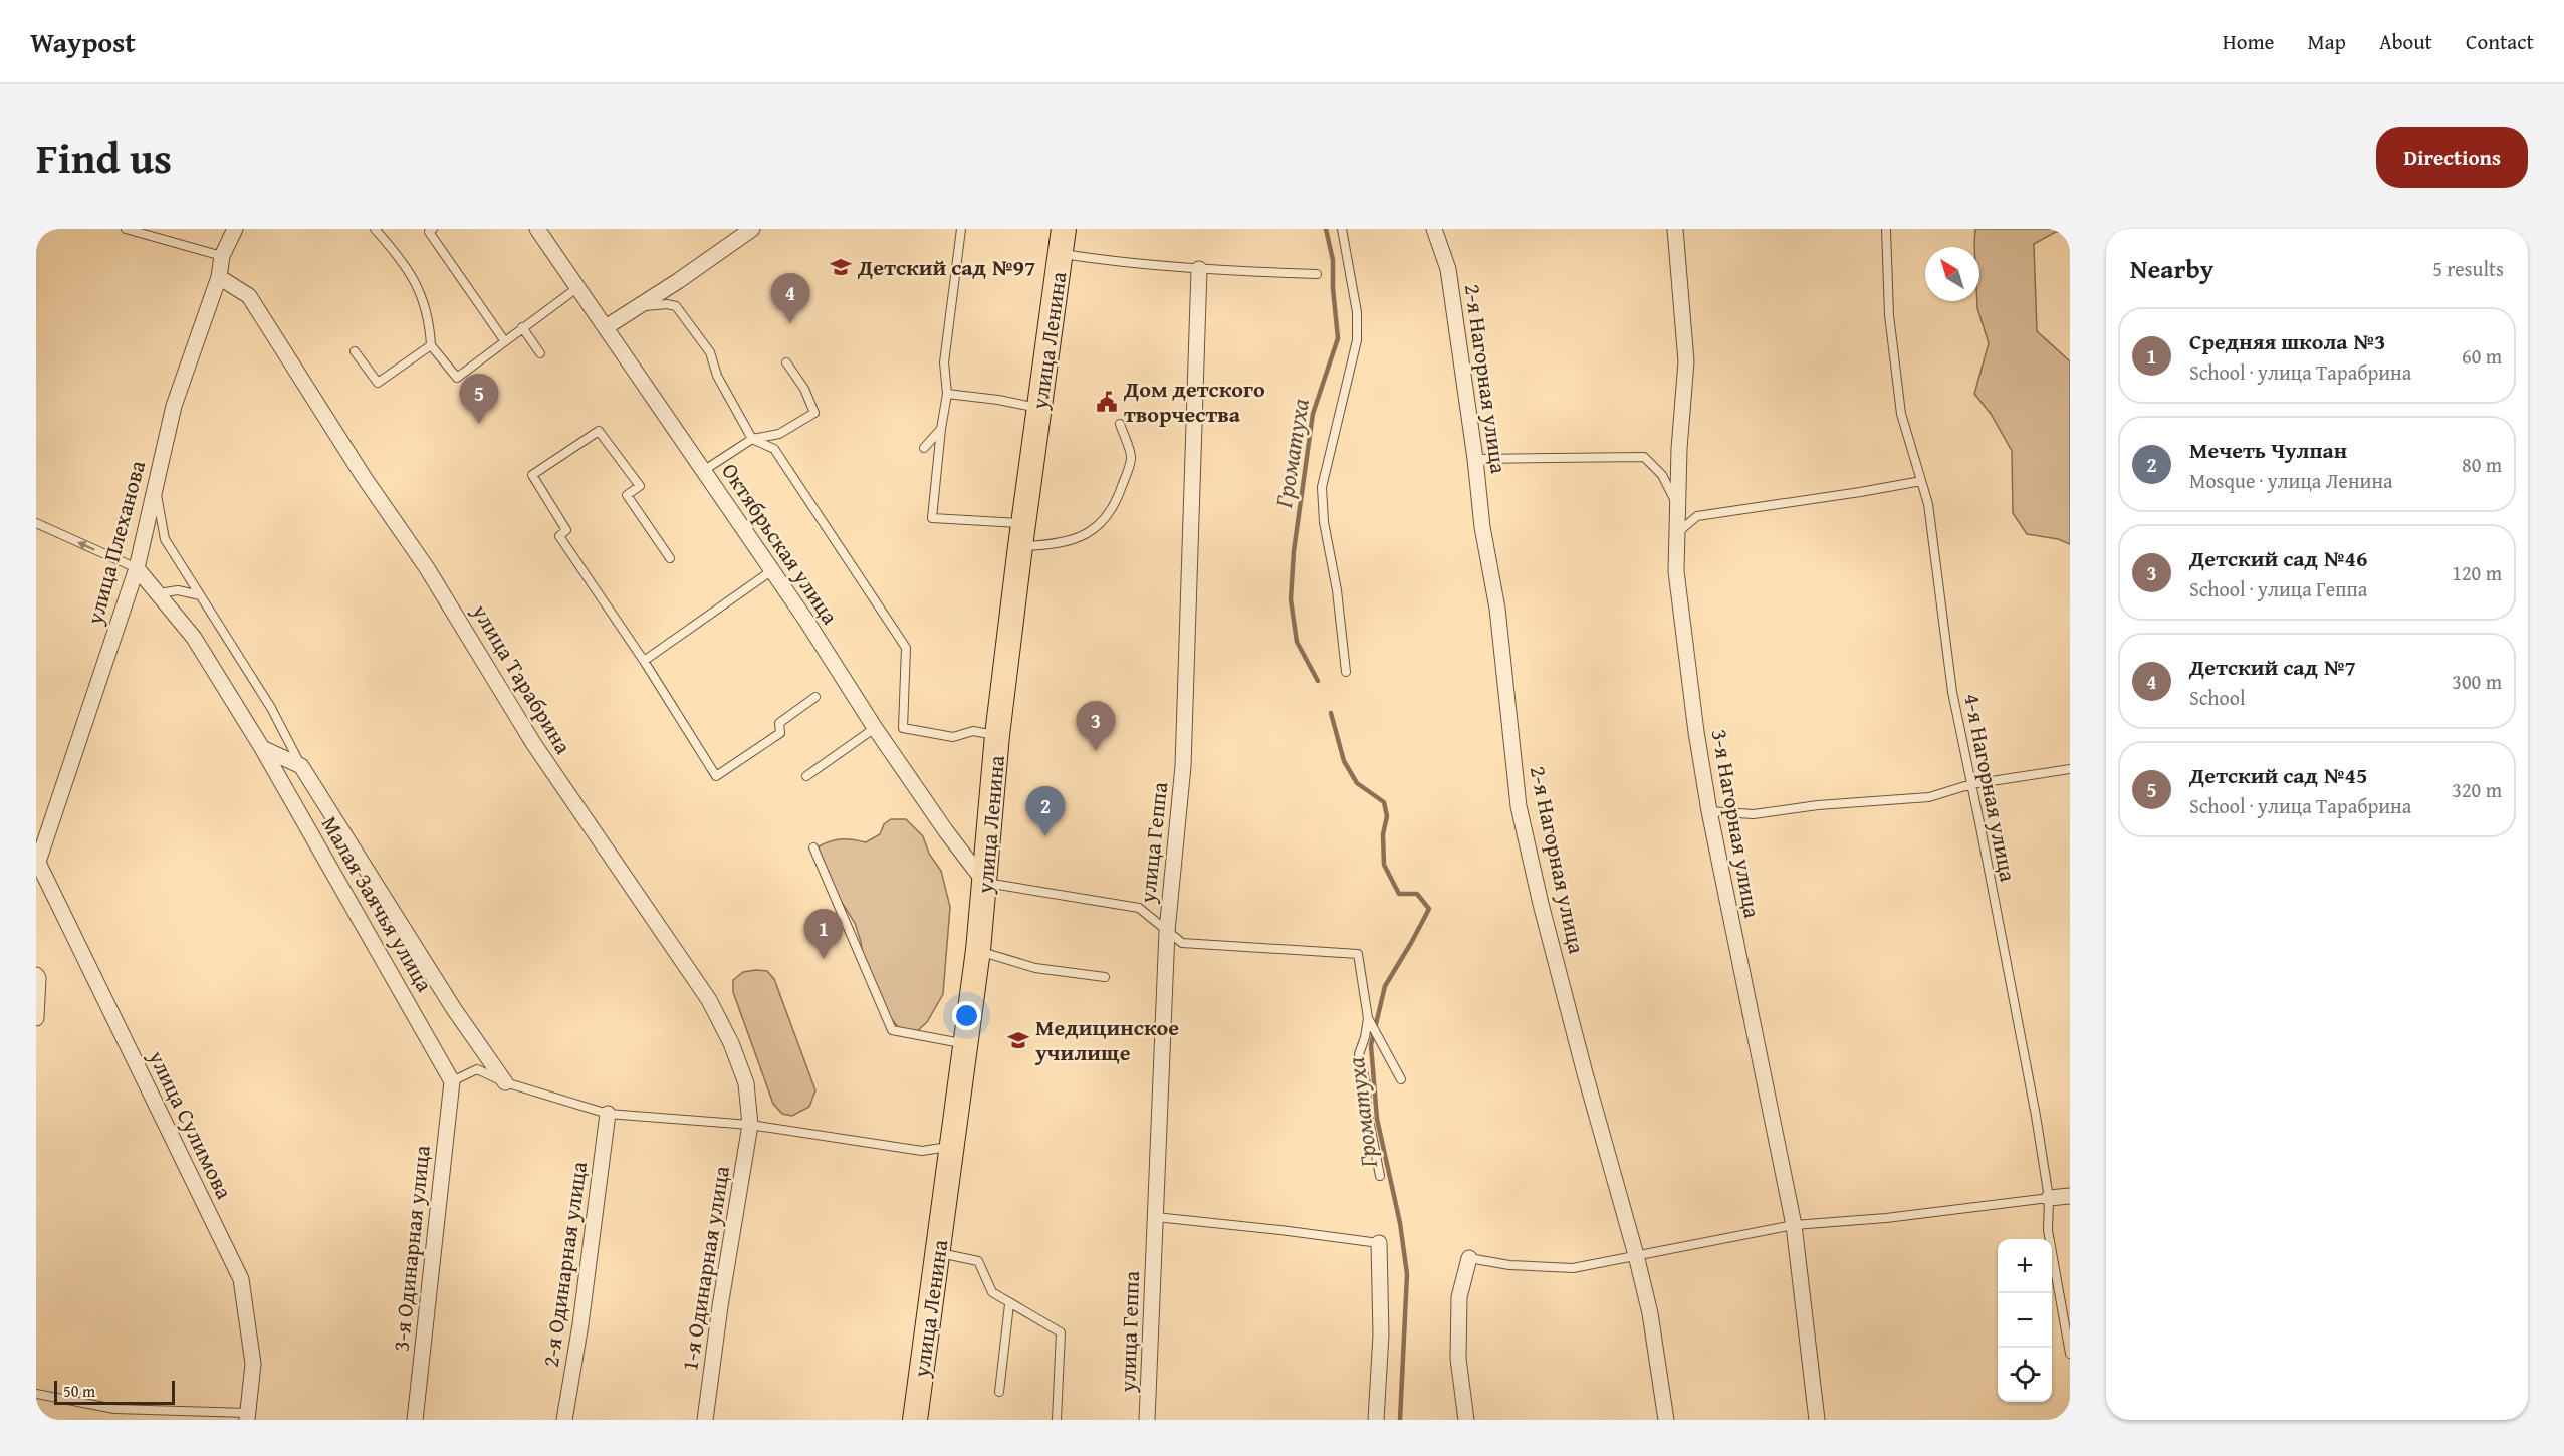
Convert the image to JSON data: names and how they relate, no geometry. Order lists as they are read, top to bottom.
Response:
{
  "streets": {
    "main road": ["улица Ленина"],
    "street": [
      "2-я Нагорная улица",
      "улица Плеханова",
      "Октябрьская улица",
      "улица Тарабрина",
      "3-я Нагорная улица",
      "улица Геппа",
      "Малая Заячья улица",
      "улица Сулимова",
      "3-я Одинарная улица",
      "2-я Одинарная улица",
      "1-я Одинарная улица"
    ],
    "lane": ["4-я Нагорная улица"]
  },
  "crossings": [
    ["улица Ленина", "Октябрьская улица"],
    ["улица Плеханова", "улица Тарабрина"],
    ["улица Плеханова", "Малая Заячья улица"],
    ["улица Плеханова", "улица Сулимова"],
    ["улица Тарабрина", "1-я Одинарная улица"],
    ["Малая Заячья улица", "3-я Одинарная улица"]
  ],
  "water": ["Громатуха"],
  "places": {
    "school or university": ["Детский сад №97", "Медицинское училище"],
    "public building": ["Дом детского творчества"]
  },
  "scale_bar": "50 m",
  "north": "top left",
  "page": {
    "header": "Waypost",
    "nav": [
      "Home",
      "Map",
      "About",
      "Contact"
    ],
    "title": "Find us",
    "buttons": "Directions",
    "heading": ["Nearby", "5 results"],
    "pins": [
      "4",
      "5",
      "3",
      "2",
      "1"
    ],
    "list": [
      {
        "mark": "1",
        "name": "Средняя школа №3",
        "note": "School · улица Тарабрина",
        "value": "60 m"
      },
      {
        "mark": "2",
        "name": "Мечеть Чулпан",
        "note": "Mosque · улица Ленина",
        "value": "80 m"
      },
      {
        "mark": "3",
        "name": "Детский сад №46",
        "note": "School · улица Геппа",
        "value": "120 m"
      },
      {
        "mark": "4",
        "name": "Детский сад №7",
        "note": "School",
        "value": "300 m"
      },
      {
        "mark": "5",
        "name": "Детский сад №45",
        "note": "School · улица Тарабрина",
        "value": "320 m"
      }
    ],
    "map_buttons": ["+", "−"],
    "scale": "50 m"
  }
}
